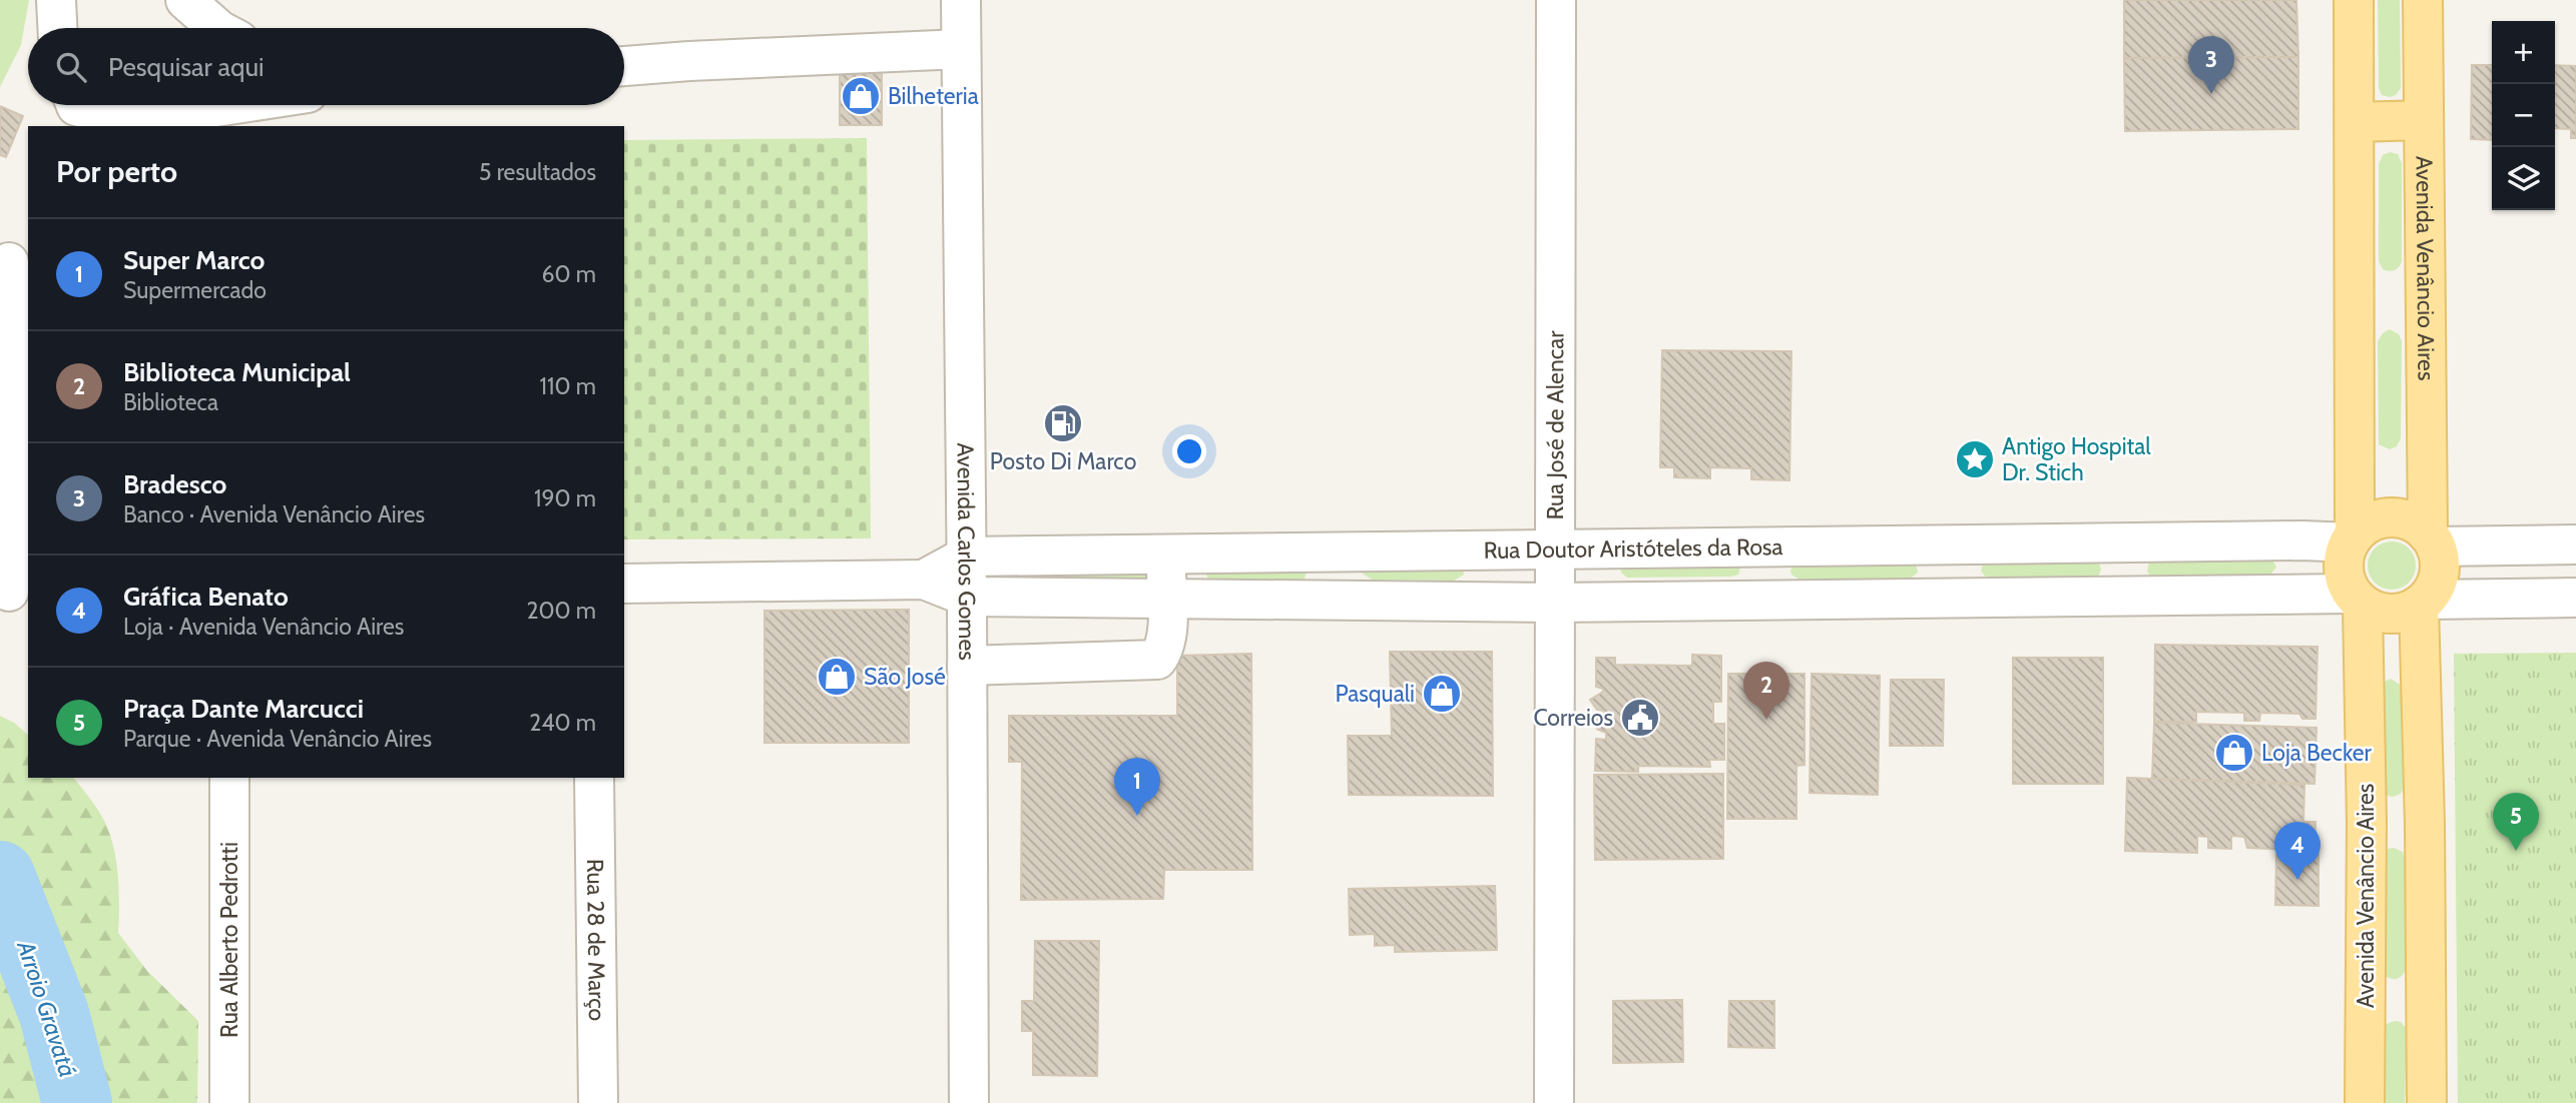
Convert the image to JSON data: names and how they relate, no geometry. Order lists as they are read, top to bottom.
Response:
{
  "streets": {
    "main road": ["Avenida Venâncio Aires"],
    "street": [
      "Rua José de Alencar",
      "Rua Doutor Aristóteles da Rosa",
      "Avenida Carlos Gomes",
      "Rua Alberto Pedrotti",
      "Rua 28 de Março"
    ]
  },
  "crossings": [
    ["Avenida Venâncio Aires", "Rua Doutor Aristóteles da Rosa"],
    ["Rua José de Alencar", "Rua Doutor Aristóteles da Rosa"],
    ["Rua Doutor Aristóteles da Rosa", "Avenida Carlos Gomes"]
  ],
  "water": ["Arroio Gravatá"],
  "places": {
    "shop": [
      "Bilheteria",
      "São José",
      "Pasquali",
      "Loja Becker"
    ],
    "fuel station": ["Posto Di Marco"],
    "place": ["Antigo Hospital Dr. Stich"],
    "public building": ["Correios"]
  },
  "page": {
    "map_buttons": ["+", "−"],
    "search": "Pesquisar aqui",
    "pins": [
      "3",
      "2",
      "1",
      "5",
      "4"
    ],
    "heading": ["Por perto", "5 resultados"],
    "list": [
      {
        "mark": "1",
        "name": "Super Marco",
        "note": "Supermercado",
        "value": "60 m"
      },
      {
        "mark": "2",
        "name": "Biblioteca Municipal",
        "note": "Biblioteca",
        "value": "110 m"
      },
      {
        "mark": "3",
        "name": "Bradesco",
        "note": "Banco · Avenida Venâncio Aires",
        "value": "190 m"
      },
      {
        "mark": "4",
        "name": "Gráfica Benato",
        "note": "Loja · Avenida Venâncio Aires",
        "value": "200 m"
      },
      {
        "mark": "5",
        "name": "Praça Dante Marcucci",
        "note": "Parque · Avenida Venâncio Aires",
        "value": "240 m"
      }
    ]
  }
}
